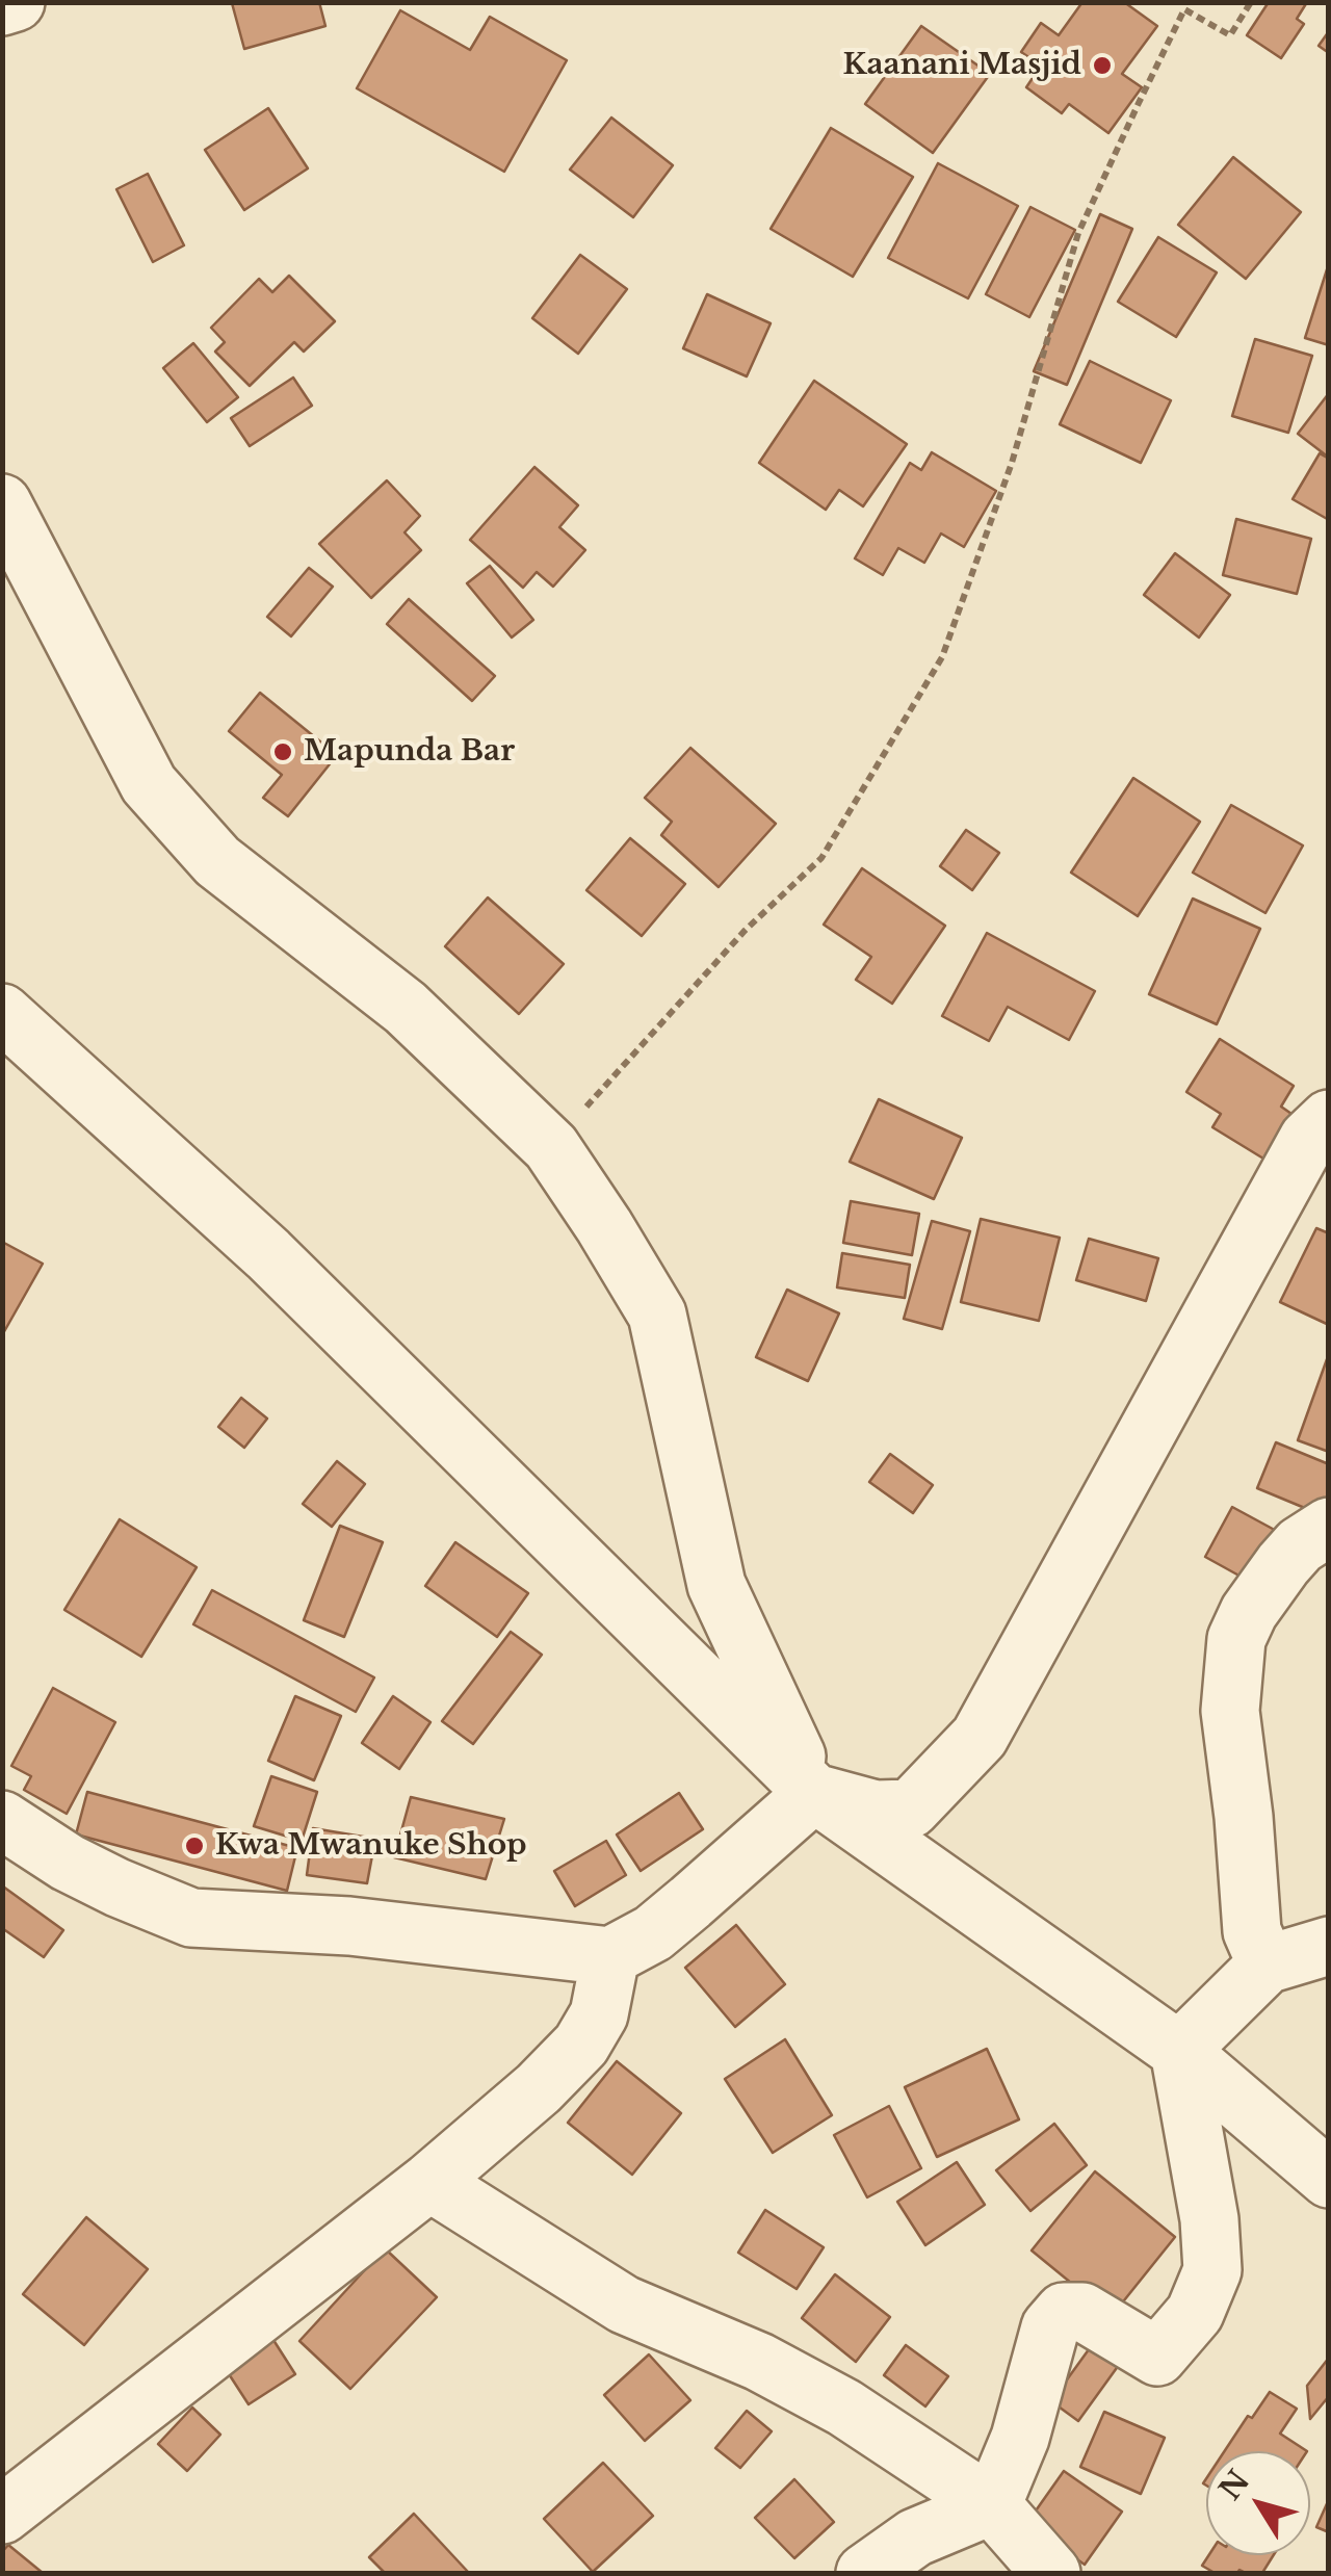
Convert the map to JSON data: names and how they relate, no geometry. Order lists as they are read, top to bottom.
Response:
{
  "places": ["Kaanani Masjid", "Mapunda Bar", "Kwa Mwanuke Shop"],
  "north": "top left"
}
